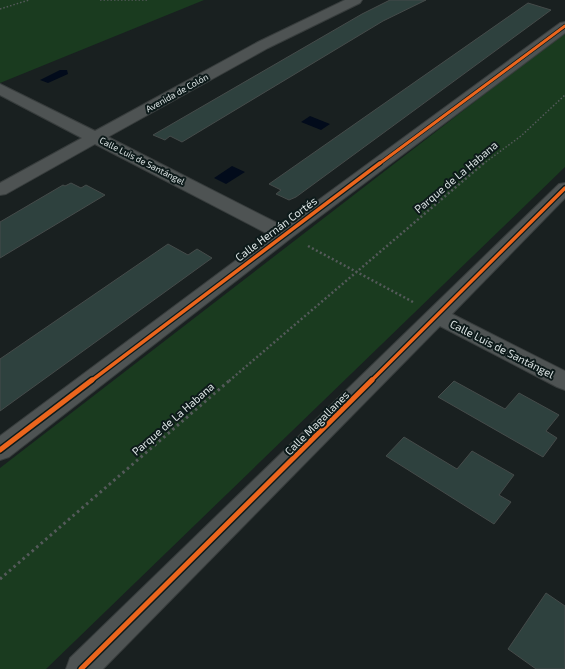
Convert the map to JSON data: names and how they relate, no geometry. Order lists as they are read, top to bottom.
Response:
{
  "streets": {
    "street": [
      "Avenida de Colón",
      "Calle Luis de Santángel",
      "Calle Hernán Cortés",
      "Calle Magallanes"
    ],
    "path": ["Parque de La Habana"]
  },
  "crossings": [
    ["Avenida de Colón", "Calle Luis de Santángel"],
    ["Calle Luis de Santángel", "Calle Hernán Cortés"],
    ["Calle Luis de Santángel", "Calle Magallanes"]
  ]
}
